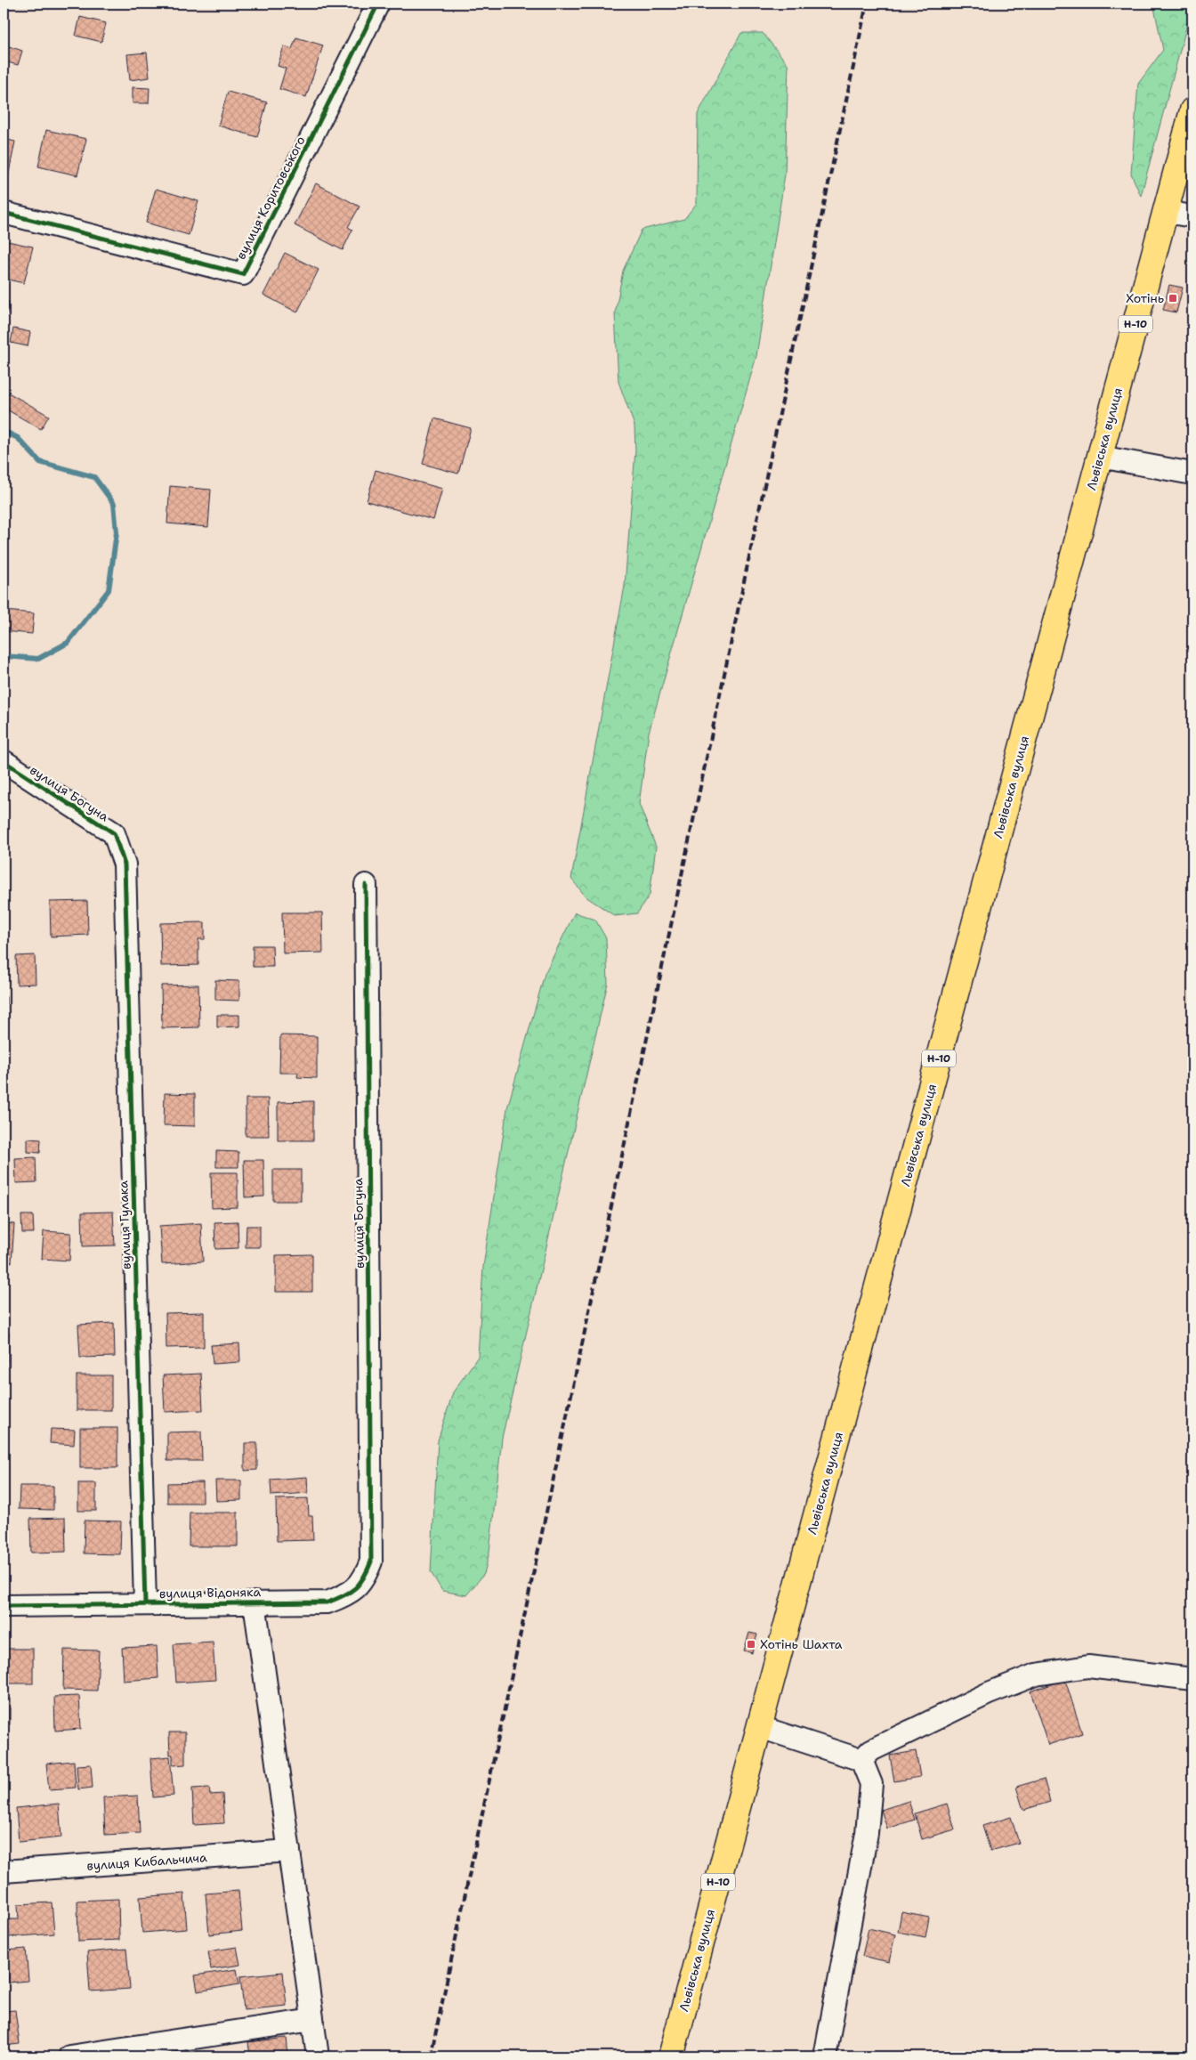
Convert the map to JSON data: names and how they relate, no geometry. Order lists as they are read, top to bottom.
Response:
{
  "streets": {
    "main road": ["Н-10", "Львівська вулиця"],
    "street": [
      "вулиця Коритовського",
      "вулиця Богуна",
      "вулиця Гулака",
      "вулиця Відоняка",
      "вулиця Кибальчича"
    ]
  },
  "crossings": [
    ["вулиця Богуна", "вулиця Гулака"],
    ["вулиця Богуна", "вулиця Відоняка"],
    ["вулиця Гулака", "вулиця Відоняка"]
  ],
  "places": {
    "transit": ["Хотінь", "Хотінь Шахта"]
  }
}
